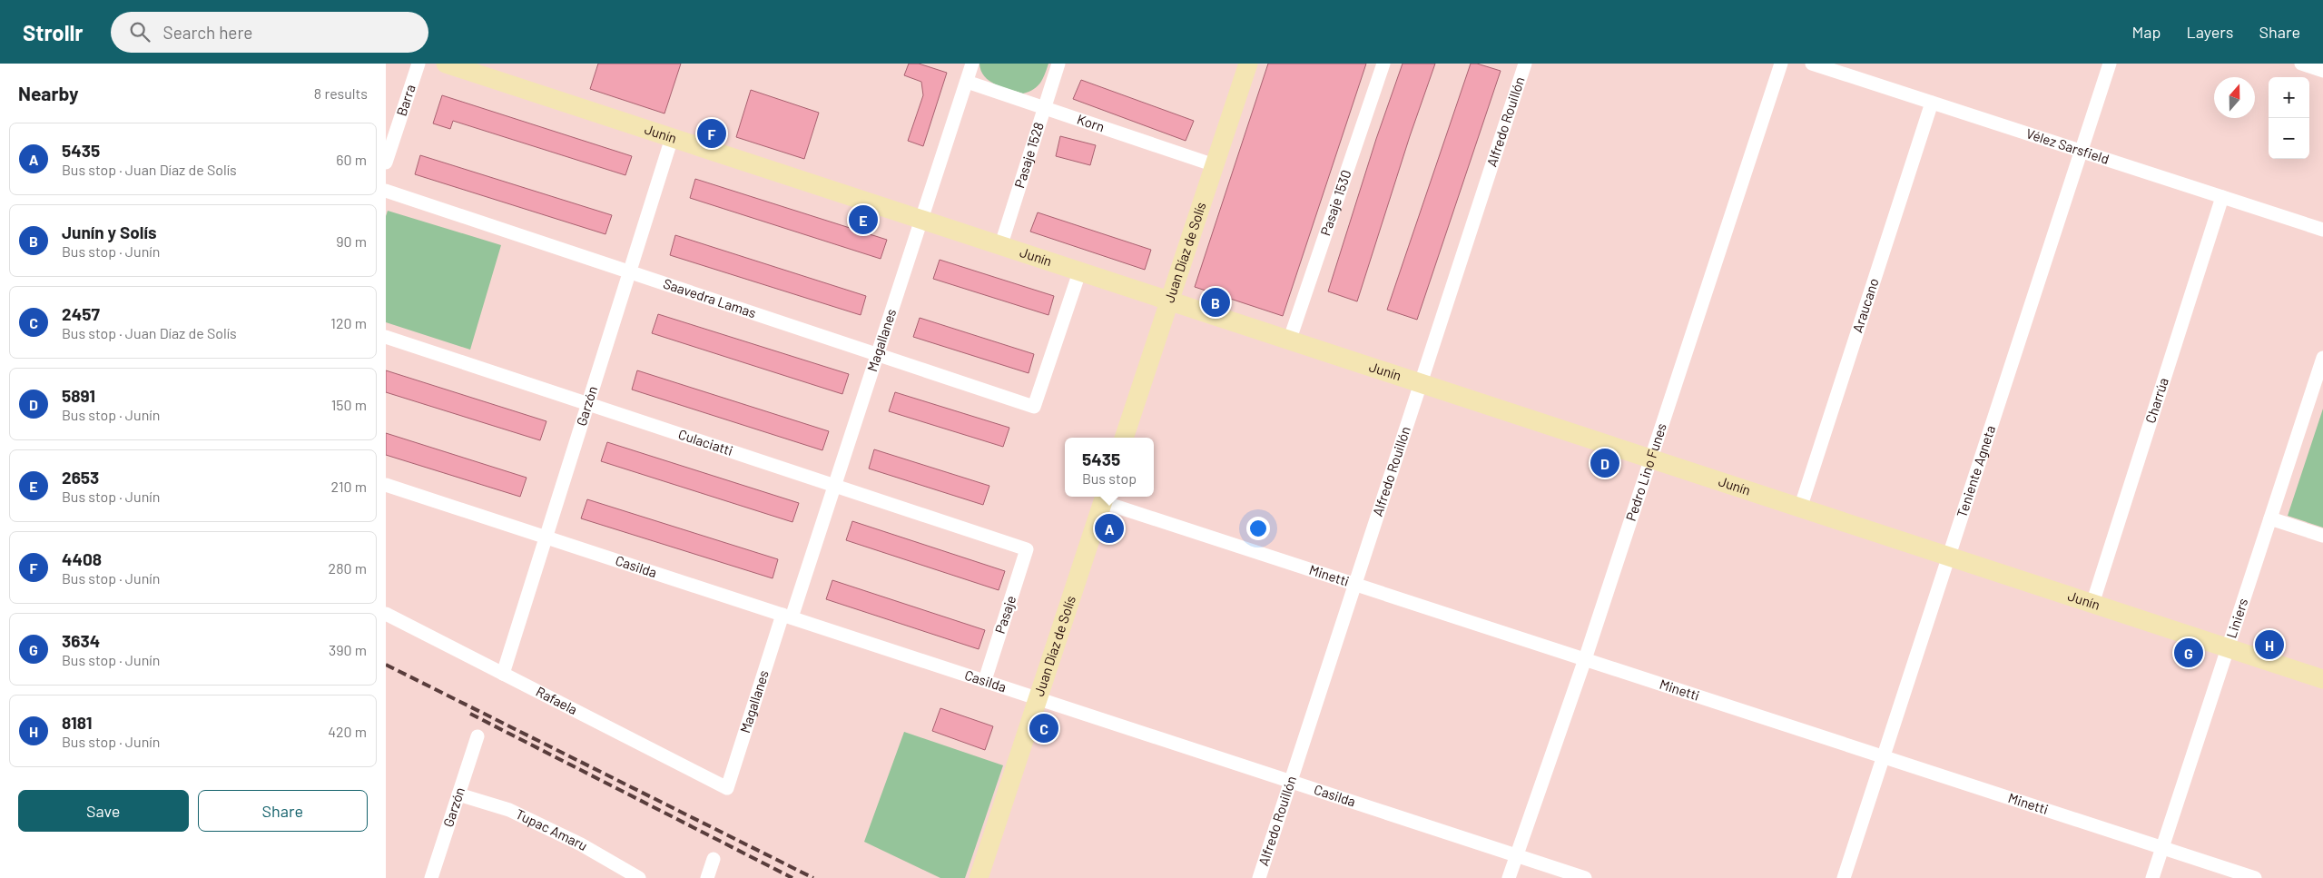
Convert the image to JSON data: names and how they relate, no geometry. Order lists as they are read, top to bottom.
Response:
{
  "streets": {
    "main road": ["Junín", "Juan Díaz de Solís"],
    "street": [
      "Barra",
      "Alfredo Rouillón",
      "Korn",
      "Vélez Sarsfield",
      "Pasaje 1528",
      "Pasaje 1530",
      "Saavedra Lamas",
      "Araucano",
      "Magallanes",
      "Charrúa",
      "Garzón",
      "Culaciatti",
      "Pedro Lino Funes",
      "Teniente Agneta",
      "Casilda",
      "Minetti",
      "Pasaje",
      "Liniers",
      "Rafaela",
      "Tupac Amaru"
    ]
  },
  "crossings": [
    ["Alfredo Rouillón", "Junín"],
    ["Alfredo Rouillón", "Casilda"],
    ["Alfredo Rouillón", "Minetti"],
    ["Korn", "Pasaje 1528"],
    ["Korn", "Juan Díaz de Solís"],
    ["Korn", "Magallanes"],
    ["Junín", "Pasaje 1528"],
    ["Junín", "Pasaje 1530"],
    ["Junín", "Juan Díaz de Solís"],
    ["Junín", "Saavedra Lamas"],
    ["Junín", "Araucano"],
    ["Junín", "Magallanes"],
    ["Junín", "Charrúa"],
    ["Junín", "Garzón"],
    ["Junín", "Pedro Lino Funes"],
    ["Junín", "Teniente Agneta"],
    ["Junín", "Liniers"],
    ["Vélez Sarsfield", "Araucano"],
    ["Vélez Sarsfield", "Charrúa"],
    ["Vélez Sarsfield", "Teniente Agneta"],
    ["Juan Díaz de Solís", "Casilda"],
    ["Juan Díaz de Solís", "Minetti"],
    ["Saavedra Lamas", "Magallanes"],
    ["Saavedra Lamas", "Garzón"],
    ["Magallanes", "Culaciatti"],
    ["Magallanes", "Casilda"],
    ["Magallanes", "Rafaela"],
    ["Garzón", "Culaciatti"],
    ["Garzón", "Casilda"],
    ["Garzón", "Rafaela"],
    ["Garzón", "Tupac Amaru"],
    ["Culaciatti", "Pasaje"],
    ["Pedro Lino Funes", "Casilda"],
    ["Pedro Lino Funes", "Minetti"],
    ["Teniente Agneta", "Minetti"],
    ["Casilda", "Pasaje"],
    ["Minetti", "Liniers"]
  ],
  "north": "top",
  "page": {
    "header": "Strollr",
    "search": "Search here",
    "nav": ["Map", "Layers", "Share"],
    "heading": ["Nearby", "8 results"],
    "map_buttons": ["+", "−"],
    "pins": [
      "F",
      "E",
      "B",
      "D",
      "A",
      "H",
      "G",
      "C"
    ],
    "list": [
      {
        "mark": "A",
        "name": "5435",
        "note": "Bus stop · Juan Díaz de Solís",
        "value": "60 m"
      },
      {
        "mark": "B",
        "name": "Junín y Solís",
        "note": "Bus stop · Junín",
        "value": "90 m"
      },
      {
        "mark": "C",
        "name": "2457",
        "note": "Bus stop · Juan Díaz de Solís",
        "value": "120 m"
      },
      {
        "mark": "D",
        "name": "5891",
        "note": "Bus stop · Junín",
        "value": "150 m"
      },
      {
        "mark": "E",
        "name": "2653",
        "note": "Bus stop · Junín",
        "value": "210 m"
      },
      {
        "mark": "F",
        "name": "4408",
        "note": "Bus stop · Junín",
        "value": "280 m"
      },
      {
        "mark": "G",
        "name": "3634",
        "note": "Bus stop · Junín",
        "value": "390 m"
      },
      {
        "mark": "H",
        "name": "8181",
        "note": "Bus stop · Junín",
        "value": "420 m"
      }
    ],
    "popup": ["5435", "Bus stop"],
    "buttons": ["Save", "Share"]
  }
}
